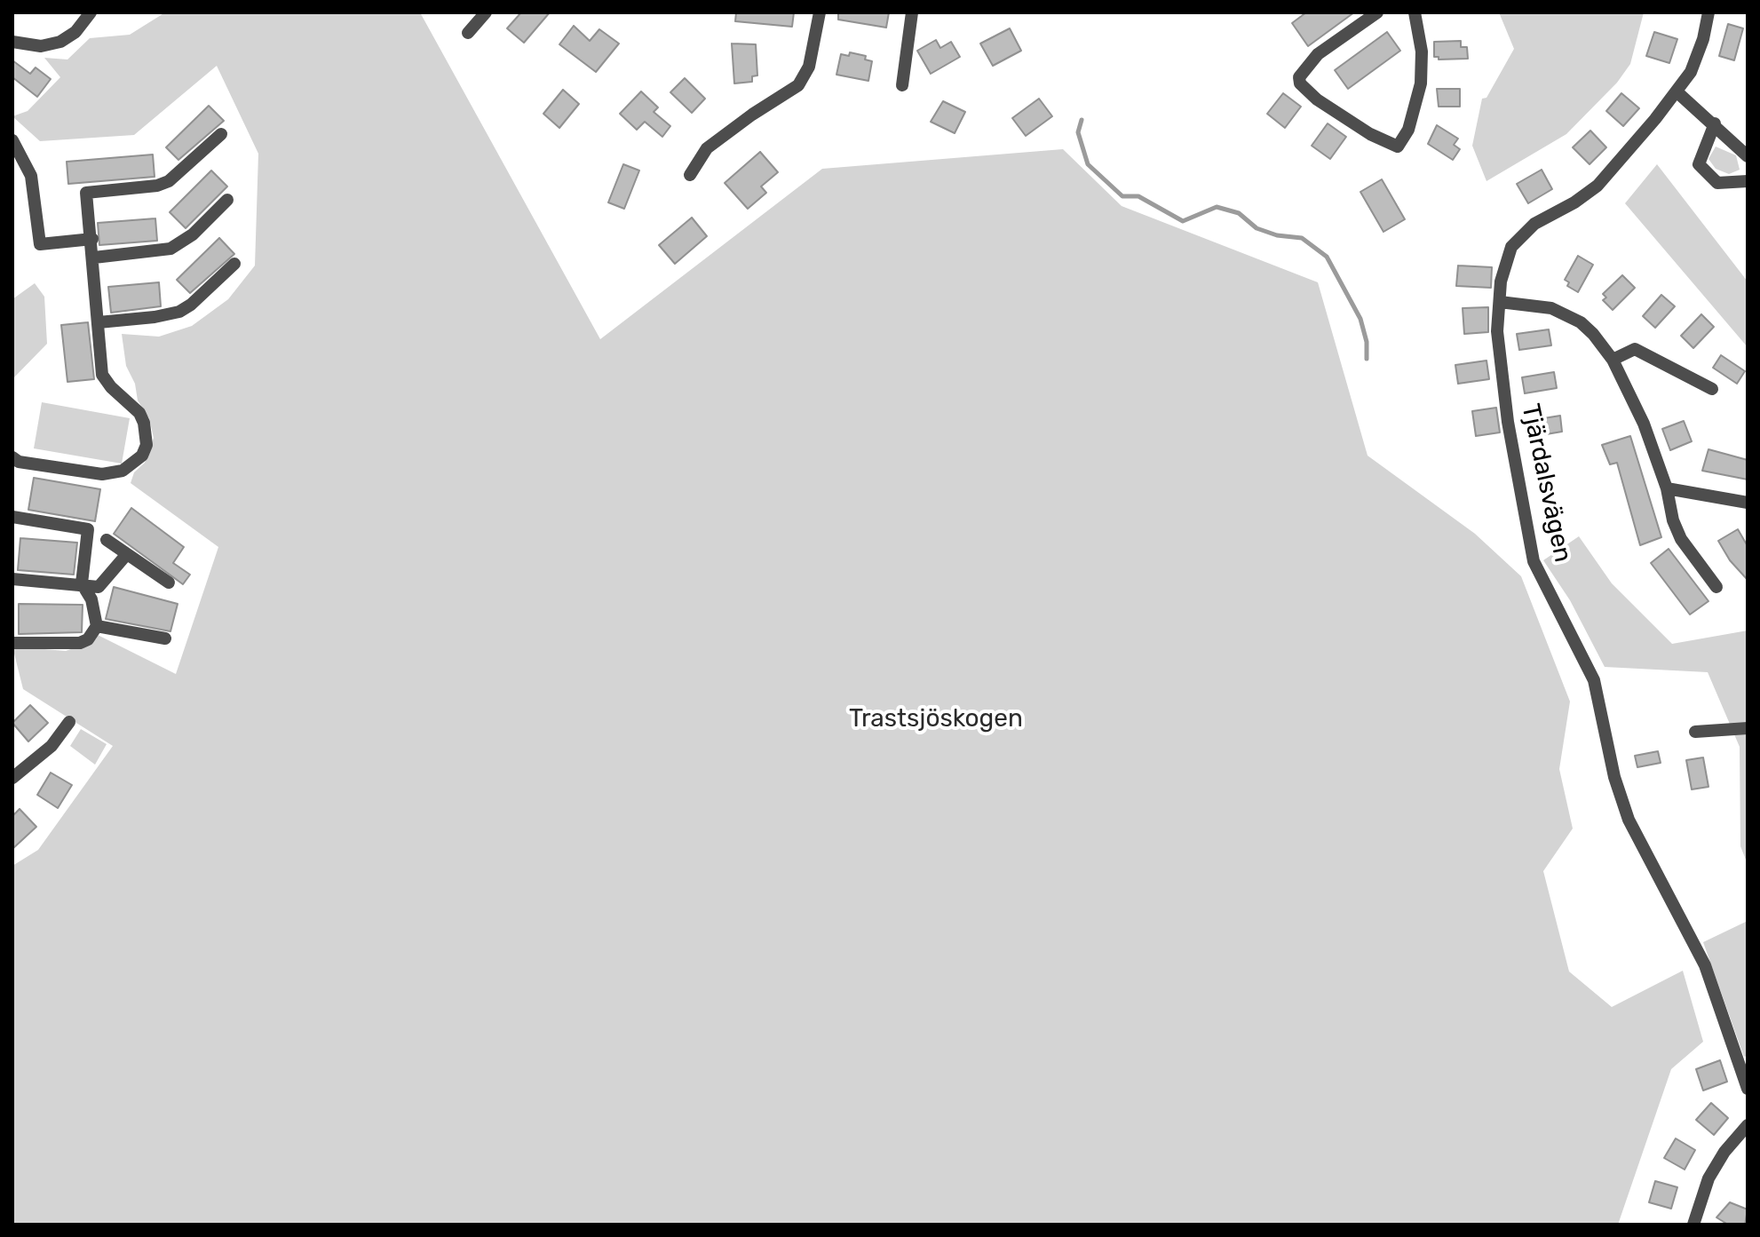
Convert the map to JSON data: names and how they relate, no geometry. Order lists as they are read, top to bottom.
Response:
{
  "streets": {
    "street": ["Tjärdalsvägen"]
  },
  "parks": ["Trastsjöskogen"]
}
